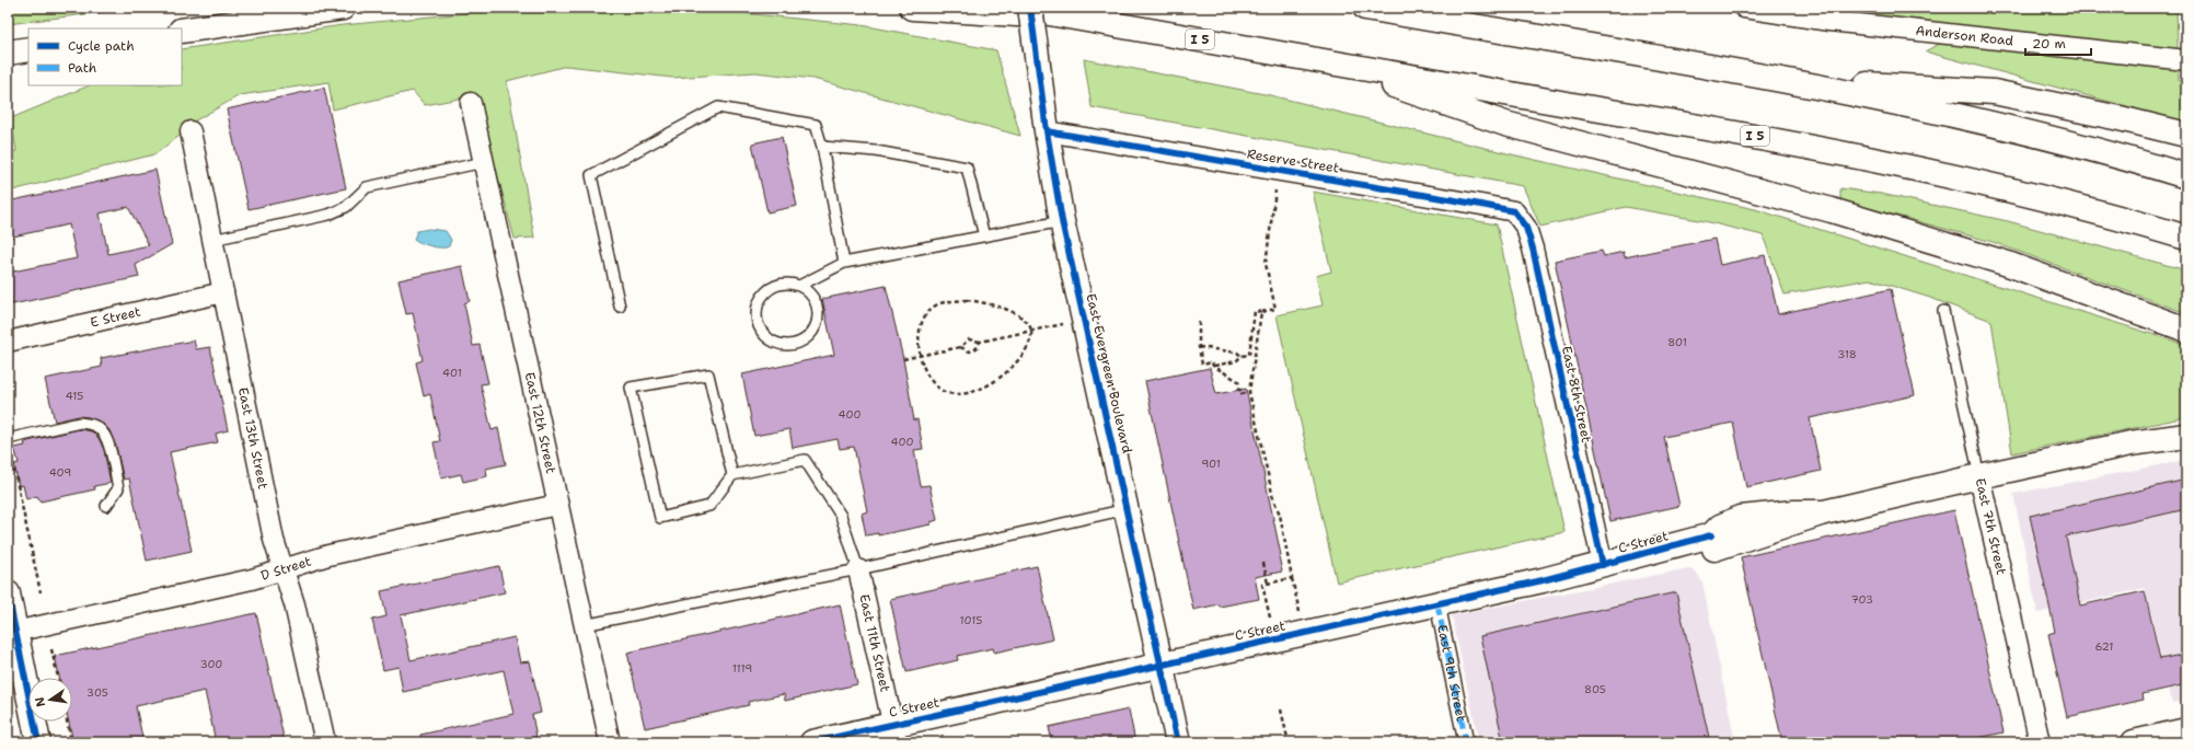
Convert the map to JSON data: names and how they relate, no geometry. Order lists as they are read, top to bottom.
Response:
{
  "streets": {
    "main road": ["I 5", "East Evergreen Boulevard", "C Street"],
    "street": [
      "Anderson Road",
      "Reserve Street",
      "E Street",
      "East 8th Street",
      "East 12th Street",
      "East 13th Street",
      "East 7th Street",
      "D Street",
      "East 11th Street",
      "East 9th Street"
    ]
  },
  "crossings": [
    ["Reserve Street", "East Evergreen Boulevard"],
    ["Reserve Street", "East 8th Street"],
    ["E Street", "East 13th Street"],
    ["East Evergreen Boulevard", "C Street"],
    ["East 8th Street", "C Street"],
    ["East 12th Street", "D Street"],
    ["East 13th Street", "D Street"],
    ["East 7th Street", "C Street"],
    ["C Street", "East 11th Street"],
    ["C Street", "East 9th Street"]
  ],
  "house_numbers": [
    "801",
    "318",
    "401",
    "415",
    "400",
    "400",
    "901",
    "409",
    "703",
    "1015",
    "621",
    "300",
    "1119",
    "805",
    "305"
  ],
  "legend": ["Cycle path", "Path"],
  "scale_bar": "20 m",
  "north": "left"
}
